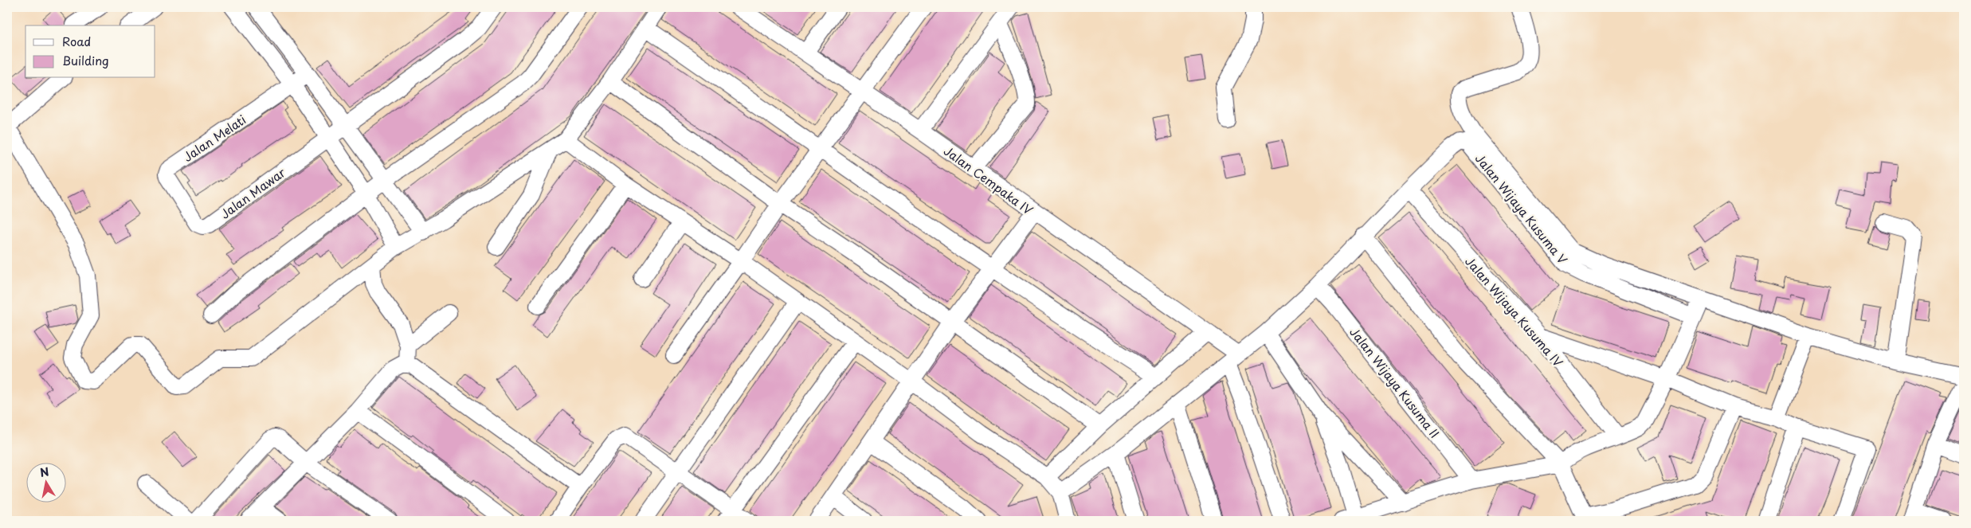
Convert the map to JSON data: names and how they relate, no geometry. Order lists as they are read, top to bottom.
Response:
{
  "streets": {
    "street": [
      "Jalan Melati",
      "Jalan Cempaka IV",
      "Jalan Mawar",
      "Jalan Wijaya Kusuma V",
      "Jalan Wijaya Kusuma IV",
      "Jalan Wijaya Kusuma II"
    ]
  },
  "crossings": [
    ["Jalan Melati", "Jalan Mawar"],
    ["Jalan Wijaya Kusuma V", "Jalan Wijaya Kusuma IV"]
  ],
  "legend": ["Road", "Building"],
  "north": "top"
}
